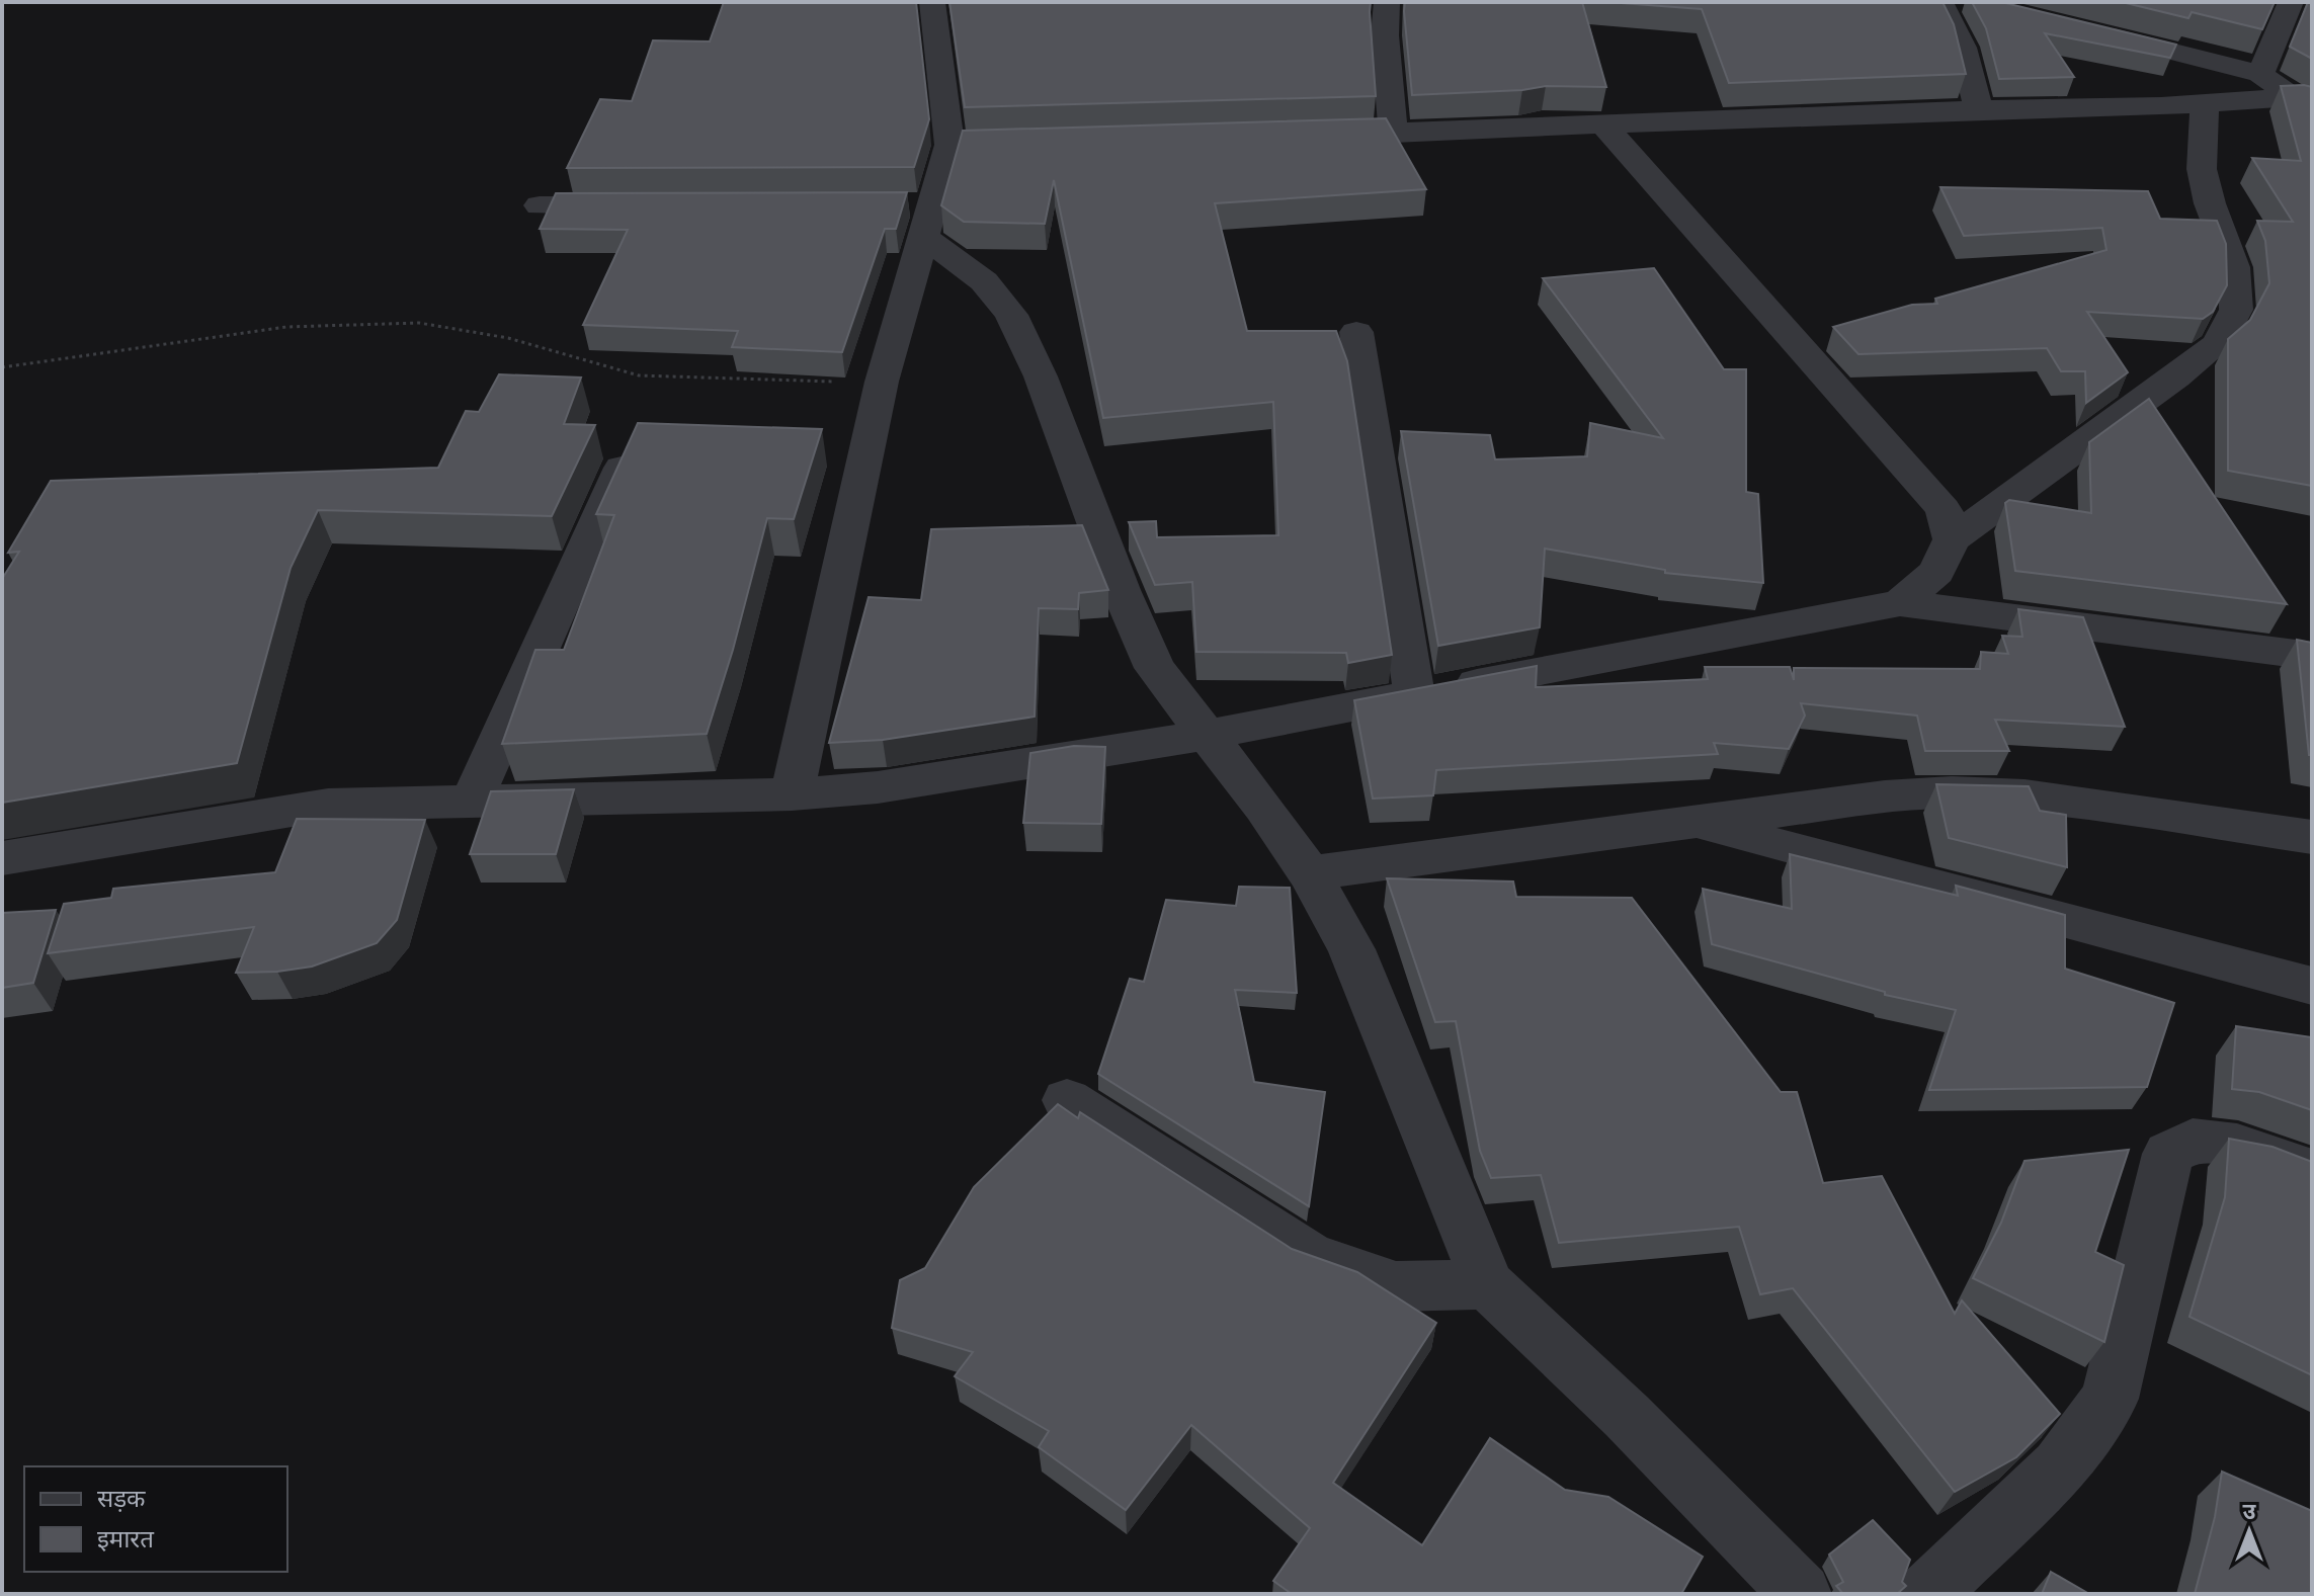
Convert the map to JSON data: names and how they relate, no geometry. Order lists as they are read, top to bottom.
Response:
{
  "legend": ["सड़क", "इमारत"],
  "north": "top"
}
